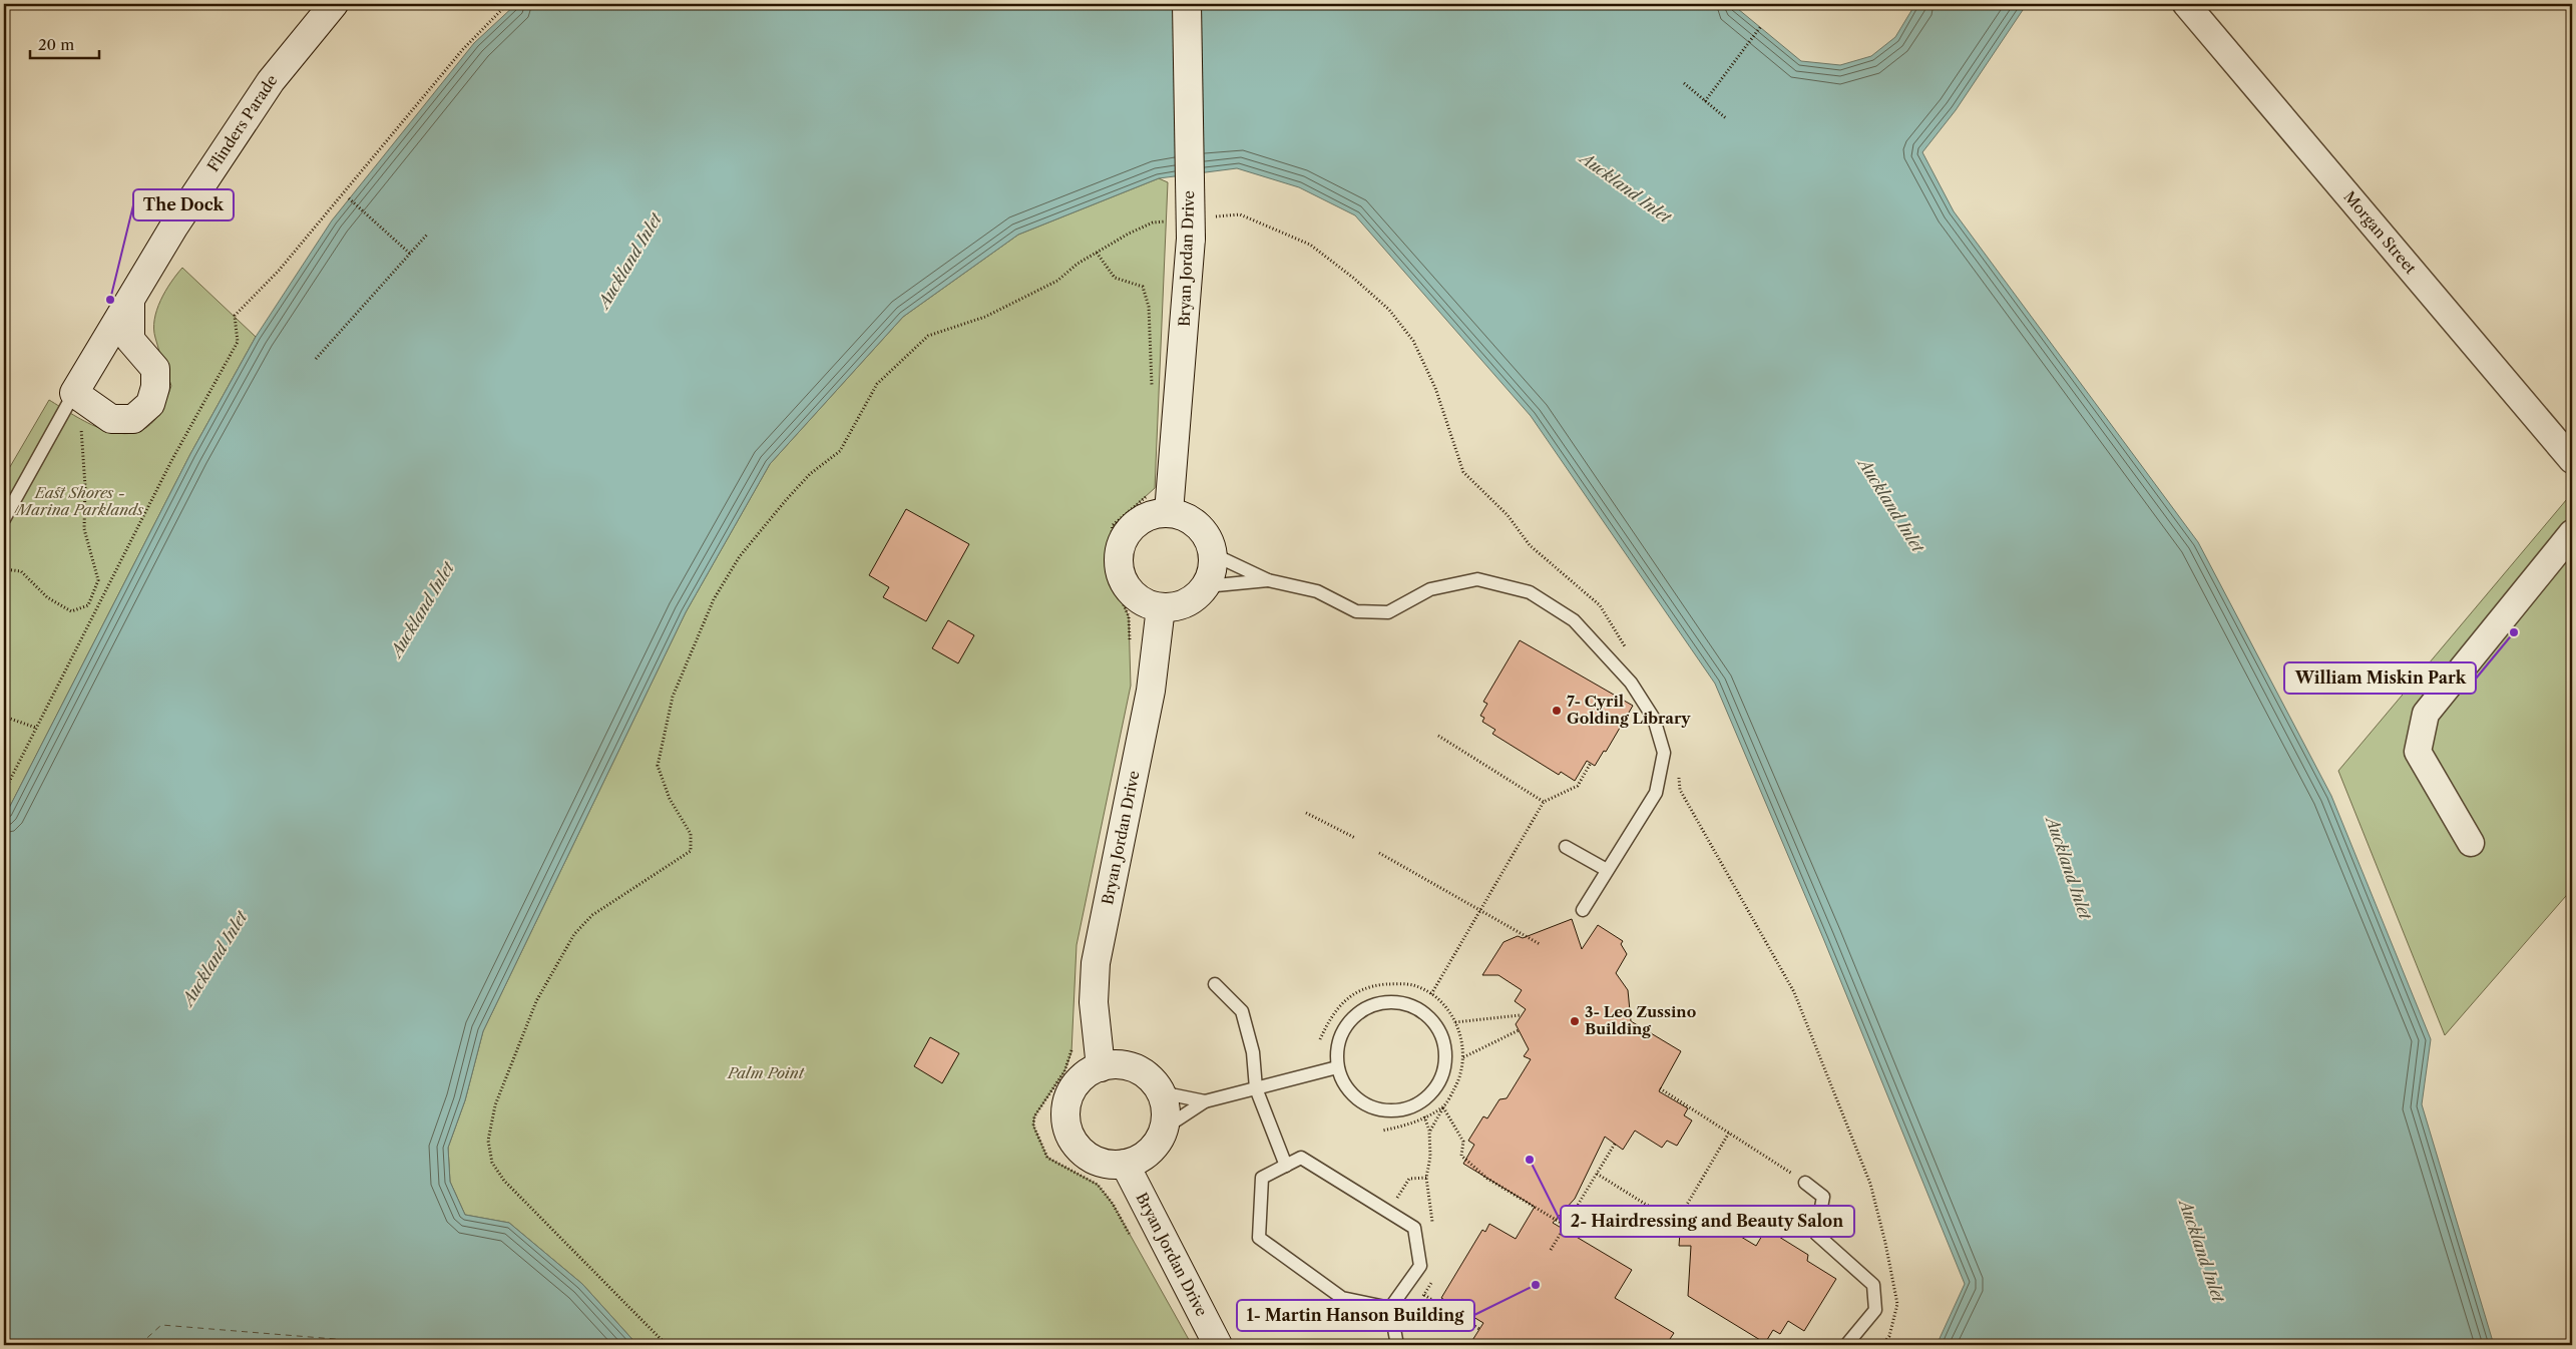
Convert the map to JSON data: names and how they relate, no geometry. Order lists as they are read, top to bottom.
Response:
{
  "streets": {
    "main road": ["Flinders Parade", "Bryan Jordan Drive"],
    "street": ["Morgan Street"]
  },
  "water": ["Auckland Inlet"],
  "parks": ["East Shores - Marina Parklands", "Palm Point"],
  "places": [
    "The Dock",
    "William Miskin Park",
    "7- Cyril Golding Library",
    "3- Leo Zussino Building",
    "2- Hairdressing and Beauty Salon",
    "1- Martin Hanson Building"
  ],
  "scale_bar": "20 m"
}
